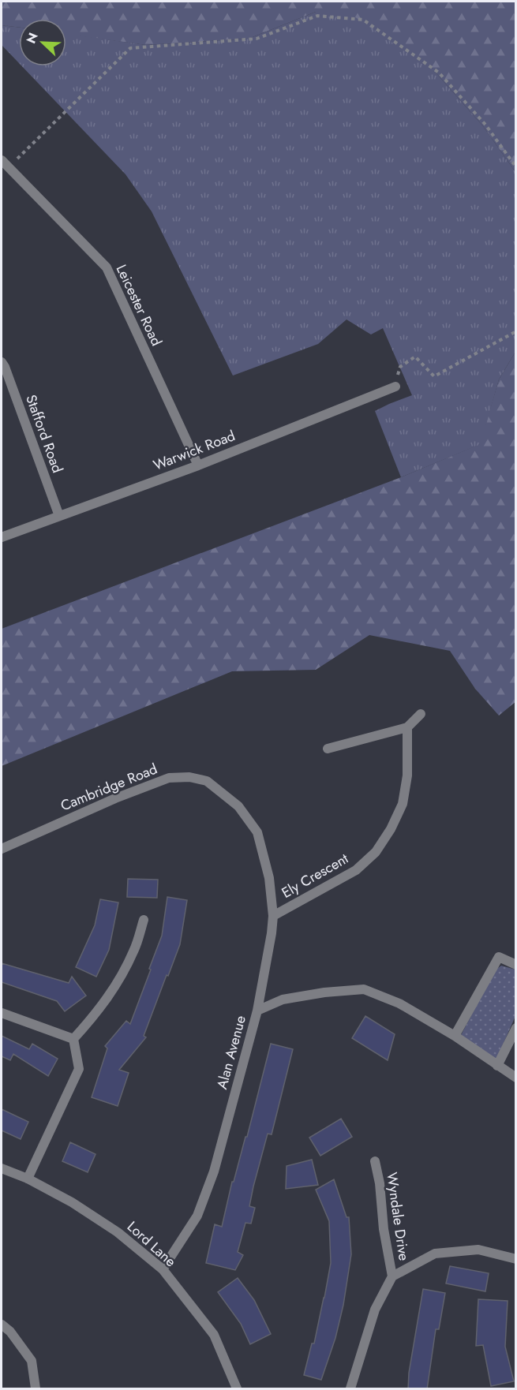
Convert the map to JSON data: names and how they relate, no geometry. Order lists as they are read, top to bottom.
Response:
{
  "streets": {
    "street": [
      "Leicester Road",
      "Stafford Road",
      "Warwick Road",
      "Cambridge Road",
      "Ely Crescent",
      "Alan Avenue",
      "Wyndale Drive",
      "Lord Lane"
    ]
  },
  "crossings": [
    ["Leicester Road", "Warwick Road"],
    ["Stafford Road", "Warwick Road"],
    ["Cambridge Road", "Ely Crescent"],
    ["Cambridge Road", "Alan Avenue"],
    ["Alan Avenue", "Lord Lane"]
  ],
  "north": "top left"
}
